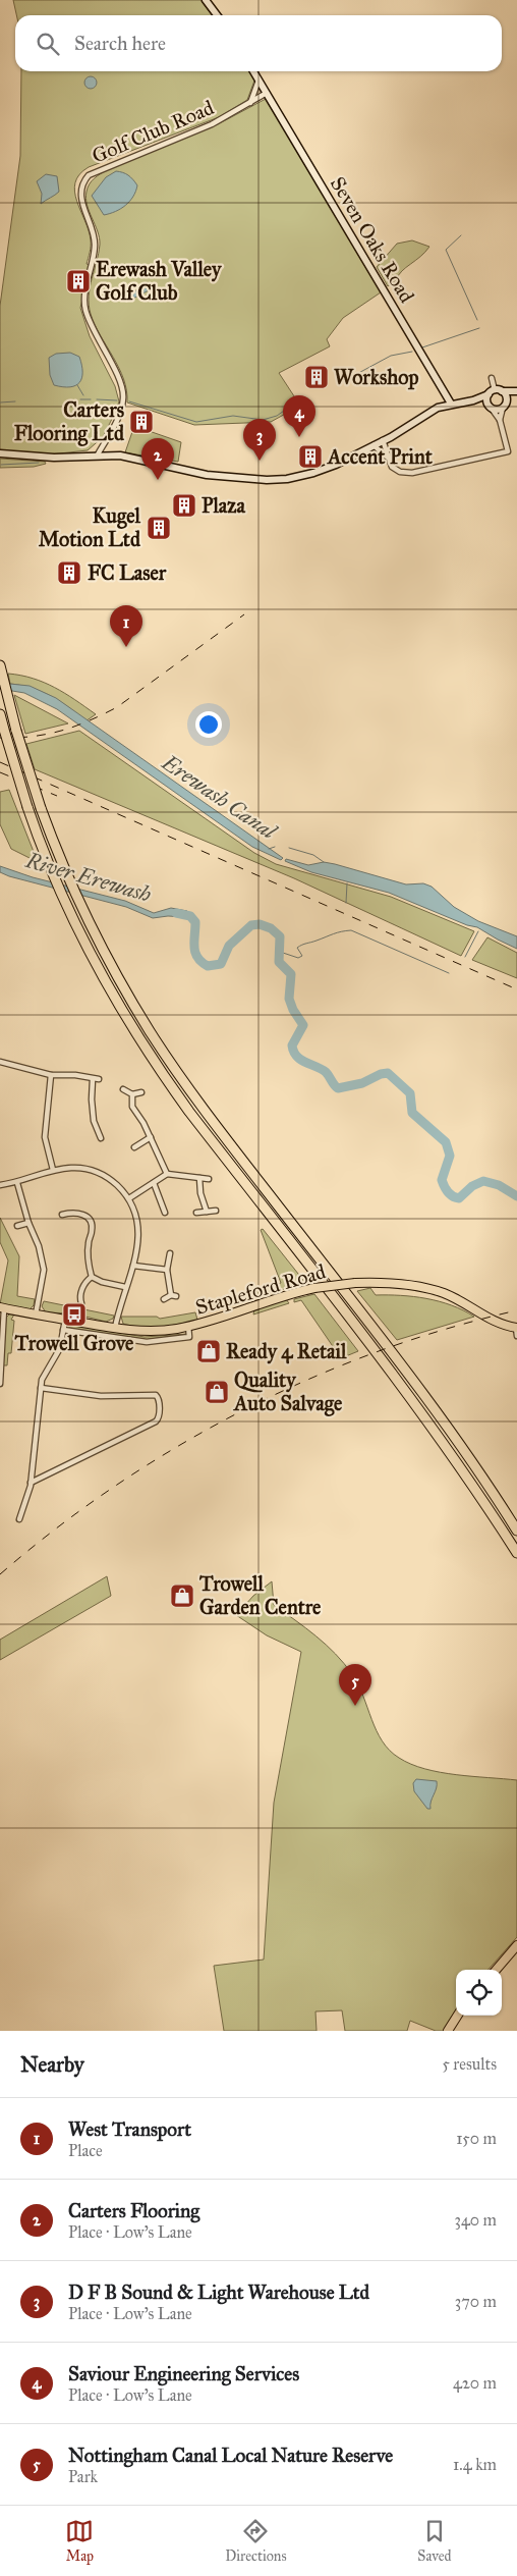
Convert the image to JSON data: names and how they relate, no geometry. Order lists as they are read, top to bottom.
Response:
{
  "streets": {
    "main road": ["Stapleford Road"],
    "street": ["Golf Club Road", "Seven Oaks Road"]
  },
  "crossings": [
    ["Golf Club Road", "Seven Oaks Road"]
  ],
  "water": ["Erewash Canal", "River Erewash"],
  "places": {
    "building": [
      "Erewash Valley Golf Club",
      "Workshop",
      "Carters Flooring Ltd",
      "Accent Print",
      "Plaza",
      "Kugel Motion Ltd",
      "FC Laser"
    ],
    "bus stop": ["Trowell Grove"],
    "shop": ["Ready 4 Retail", "Quality Auto Salvage", "Trowell Garden Centre"]
  },
  "page": {
    "search": "Search here",
    "pins": [
      "4",
      "3",
      "2",
      "1",
      "5"
    ],
    "heading": ["Nearby", "5 results"],
    "list": [
      {
        "mark": "1",
        "name": "West Transport",
        "note": "Place",
        "value": "150 m"
      },
      {
        "mark": "2",
        "name": "Carters Flooring",
        "note": "Place · Low's Lane",
        "value": "340 m"
      },
      {
        "mark": "3",
        "name": "D F B Sound & Light Warehouse Ltd",
        "note": "Place · Low's Lane",
        "value": "370 m"
      },
      {
        "mark": "4",
        "name": "Saviour Engineering Services",
        "note": "Place · Low's Lane",
        "value": "420 m"
      },
      {
        "mark": "5",
        "name": "Nottingham Canal Local Nature Reserve",
        "note": "Park",
        "value": "1.4 km"
      }
    ],
    "nav": ["Map", "Directions", "Saved"]
  }
}
